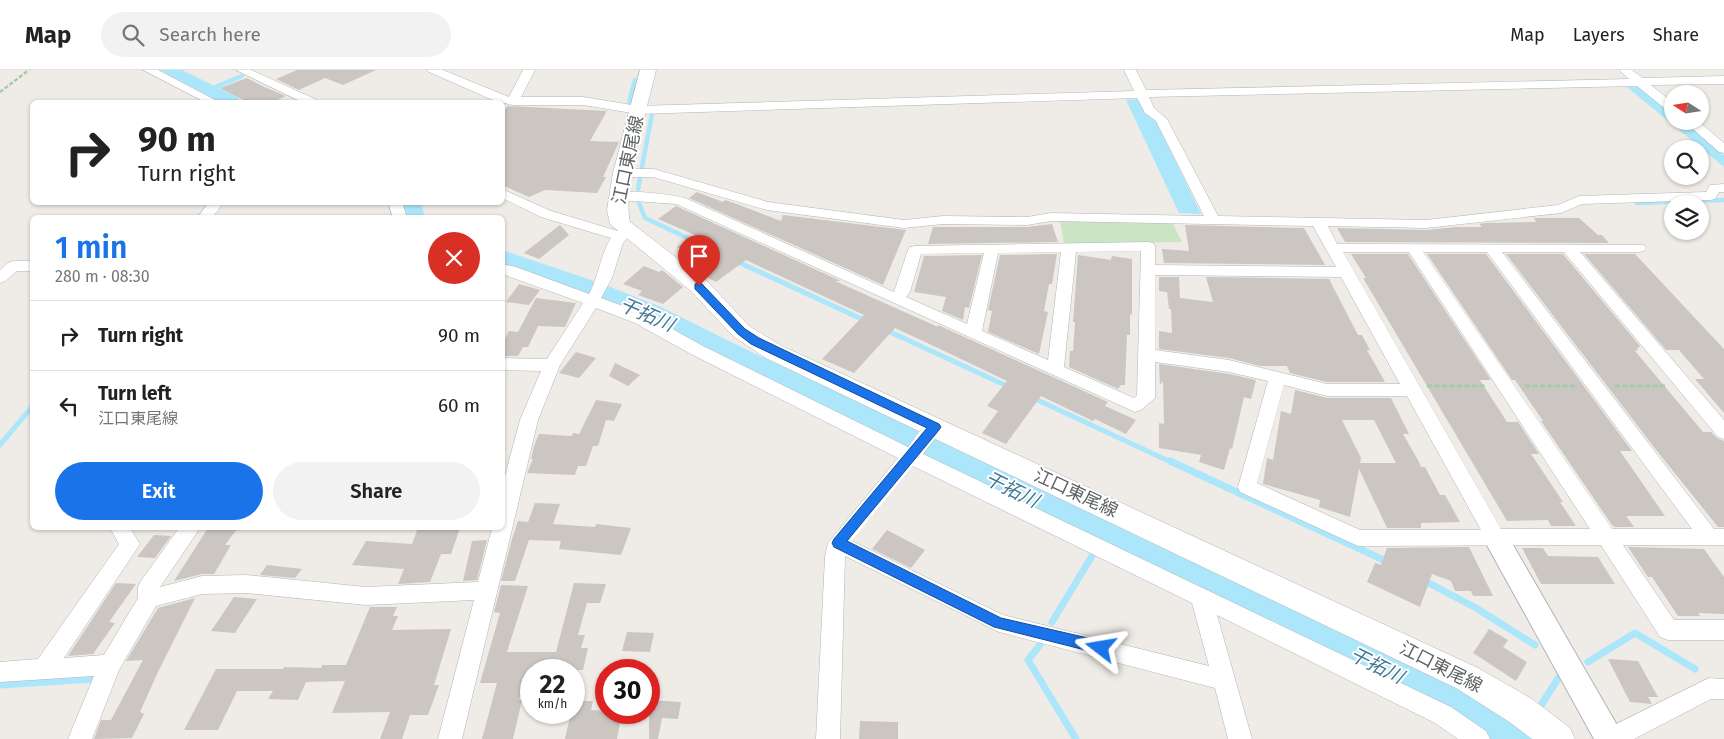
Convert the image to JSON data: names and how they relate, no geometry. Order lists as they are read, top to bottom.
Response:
{
  "streets": {
    "main road": ["江口東尾線"]
  },
  "water": ["干拓川"],
  "north": "left",
  "page": {
    "header": "Map",
    "search": "Search here",
    "nav": ["Map", "Layers", "Share"],
    "turn": ["90 m", "Turn right"],
    "heading": ["1 min", "280 m · 08:30"],
    "list": [
      {
        "name": "Turn right",
        "value": "90 m"
      },
      {
        "name": "Turn left",
        "note": "江口東尾線",
        "value": "60 m"
      }
    ],
    "buttons": ["Exit", "Share"],
    "speed": "22 km/h",
    "limit": "30"
  }
}
